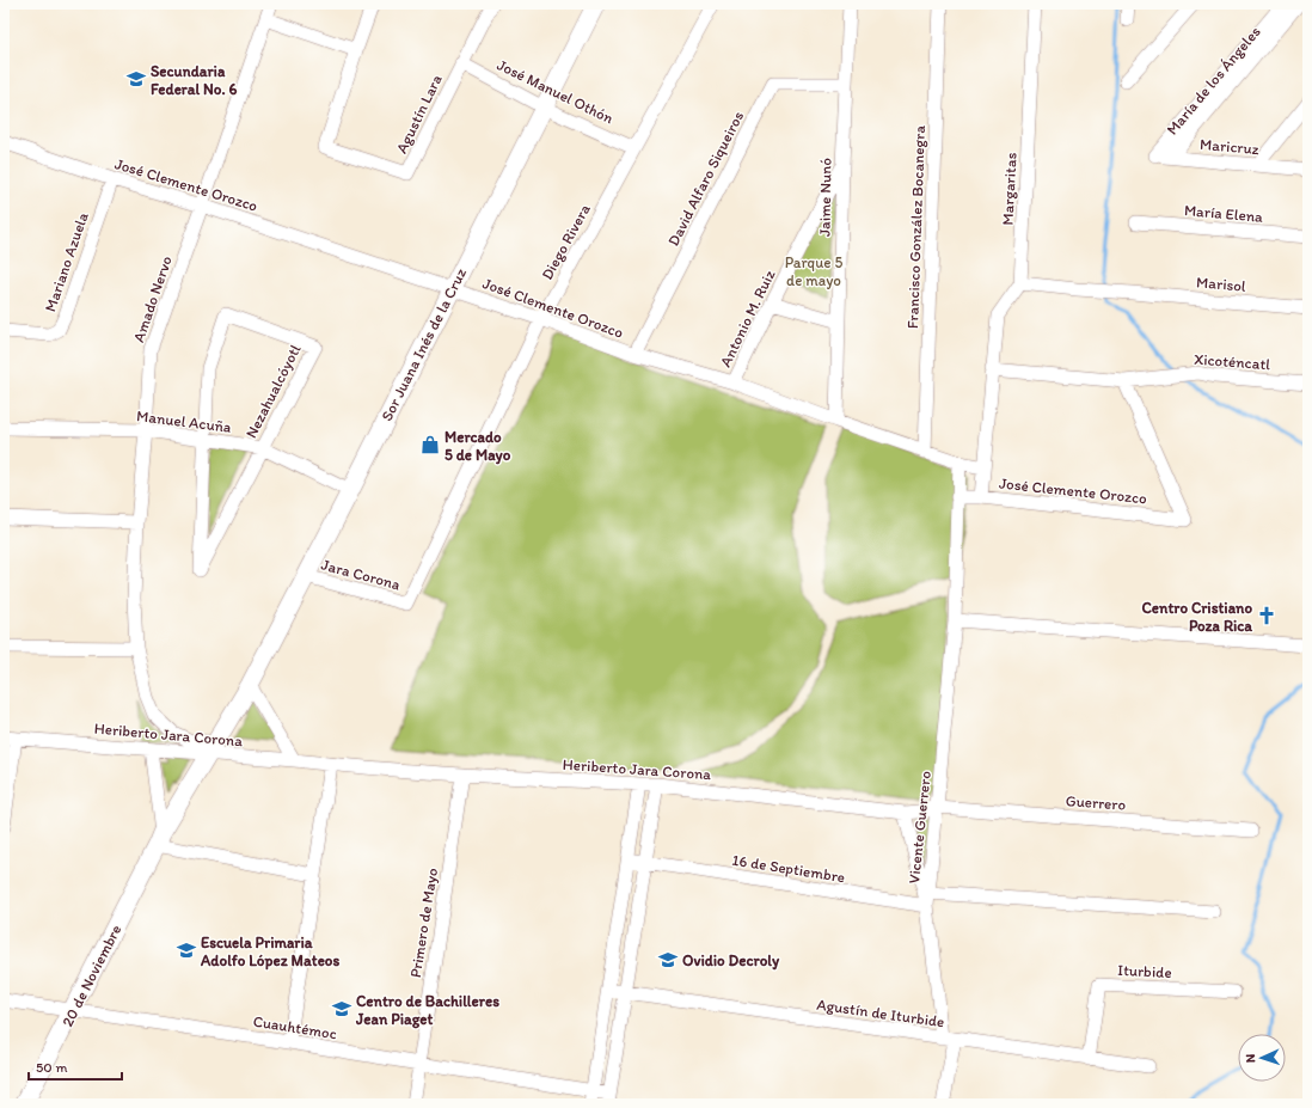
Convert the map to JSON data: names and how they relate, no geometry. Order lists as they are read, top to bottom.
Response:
{
  "streets": {
    "main road": ["Sor Juana Inés de la Cruz", "20 de Noviembre"],
    "street": [
      "María de los Ángeles",
      "José Manuel Othón",
      "Agustín Lara",
      "Maricruz",
      "David Alfaro Siqueiros",
      "José Clemente Orozco",
      "Margaritas",
      "Jaime Nunó",
      "María Elena",
      "Francisco González Bocanegra",
      "Diego Rivera",
      "Mariano Azuela",
      "Marisol",
      "Amado Nervo",
      "Antonio M. Ruiz",
      "Xicoténcatl",
      "Nezahualcóyotl",
      "Manuel Acuña",
      "Jara Corona",
      "Heriberto Jara Corona",
      "Guerrero",
      "Vicente Guerrero",
      "16 de Septiembre",
      "Primero de Mayo",
      "Iturbide",
      "Agustín de Iturbide",
      "Cuauhtémoc"
    ]
  },
  "crossings": [
    ["María de los Ángeles", "Maricruz"],
    ["José Manuel Othón", "Agustín Lara"],
    ["José Manuel Othón", "Diego Rivera"],
    ["José Manuel Othón", "Sor Juana Inés de la Cruz"],
    ["David Alfaro Siqueiros", "José Clemente Orozco"],
    ["David Alfaro Siqueiros", "Jaime Nunó"],
    ["José Clemente Orozco", "Jaime Nunó"],
    ["José Clemente Orozco", "Francisco González Bocanegra"],
    ["José Clemente Orozco", "Diego Rivera"],
    ["José Clemente Orozco", "Mariano Azuela"],
    ["José Clemente Orozco", "Amado Nervo"],
    ["José Clemente Orozco", "Antonio M. Ruiz"],
    ["José Clemente Orozco", "Sor Juana Inés de la Cruz"],
    ["José Clemente Orozco", "Xicoténcatl"],
    ["José Clemente Orozco", "Vicente Guerrero"],
    ["Margaritas", "Marisol"],
    ["Jaime Nunó", "Antonio M. Ruiz"],
    ["Diego Rivera", "Jara Corona"],
    ["Amado Nervo", "Sor Juana Inés de la Cruz"],
    ["Amado Nervo", "Manuel Acuña"],
    ["Amado Nervo", "Heriberto Jara Corona"],
    ["Amado Nervo", "20 de Noviembre"],
    ["Sor Juana Inés de la Cruz", "Manuel Acuña"],
    ["Sor Juana Inés de la Cruz", "Jara Corona"],
    ["Sor Juana Inés de la Cruz", "Heriberto Jara Corona"],
    ["Sor Juana Inés de la Cruz", "20 de Noviembre"],
    ["Nezahualcóyotl", "Manuel Acuña"],
    ["Heriberto Jara Corona", "Guerrero"],
    ["Heriberto Jara Corona", "Vicente Guerrero"],
    ["Heriberto Jara Corona", "Primero de Mayo"],
    ["Heriberto Jara Corona", "20 de Noviembre"],
    ["Guerrero", "Vicente Guerrero"],
    ["Vicente Guerrero", "16 de Septiembre"],
    ["Vicente Guerrero", "Agustín de Iturbide"],
    ["Primero de Mayo", "Cuauhtémoc"],
    ["Iturbide", "Agustín de Iturbide"],
    ["20 de Noviembre", "Cuauhtémoc"]
  ],
  "parks": ["Parque 5 de mayo"],
  "places": {
    "school or university": [
      "Secundaria Federal No. 6",
      "Escuela Primaria Adolfo López Mateos",
      "Ovidio Decroly",
      "Centro de Bachilleres Jean Piaget"
    ],
    "shop": ["Mercado 5 de Mayo"],
    "church": ["Centro Cristiano Poza Rica"]
  },
  "scale_bar": "50 m",
  "north": "left"
}
